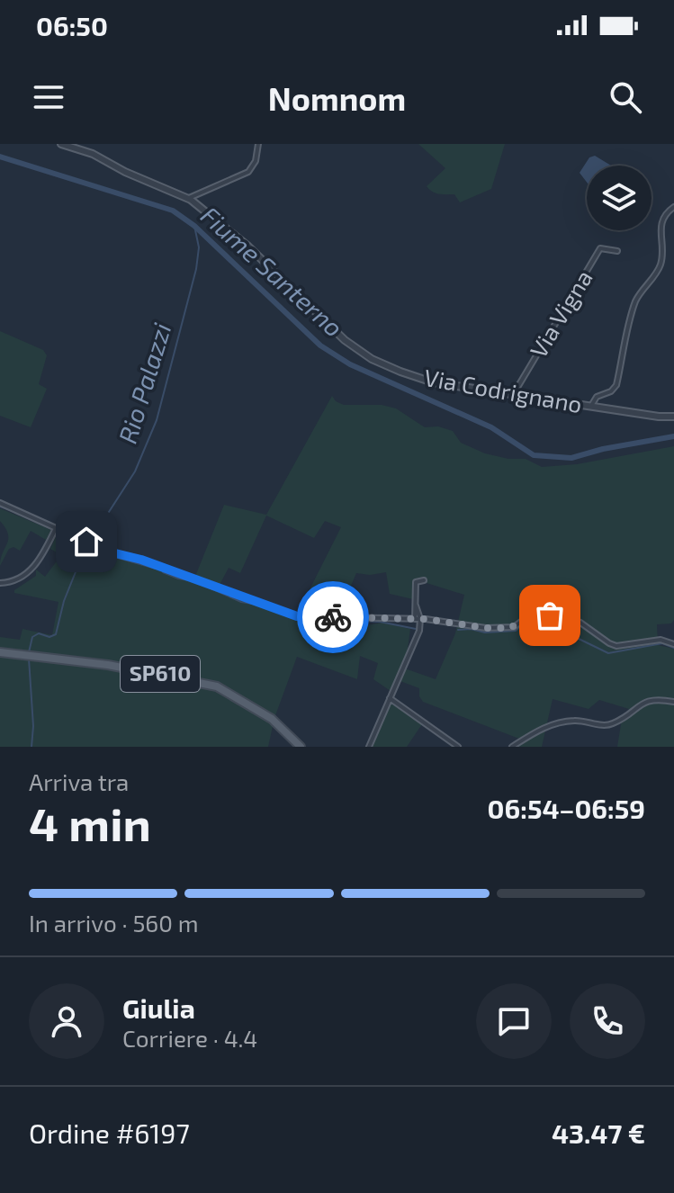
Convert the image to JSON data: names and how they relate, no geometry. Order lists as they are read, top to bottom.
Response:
{
  "streets": {
    "main road": ["SP610"],
    "street": ["Via Vigna", "Via Codrignano"]
  },
  "crossings": [
    ["Via Vigna", "Via Codrignano"]
  ],
  "water": ["Fiume Santerno", "Rio Palazzi"],
  "page": {
    "status": "06:50",
    "header": "Nomnom",
    "heading": ["4 min", "Arriva tra", "06:54–06:59"],
    "panel": [
      "Giulia",
      "Corriere · 4.4",
      "Ordine #6197",
      "43.47 €"
    ],
    "bar": "In arrivo · 560 m"
  }
}
